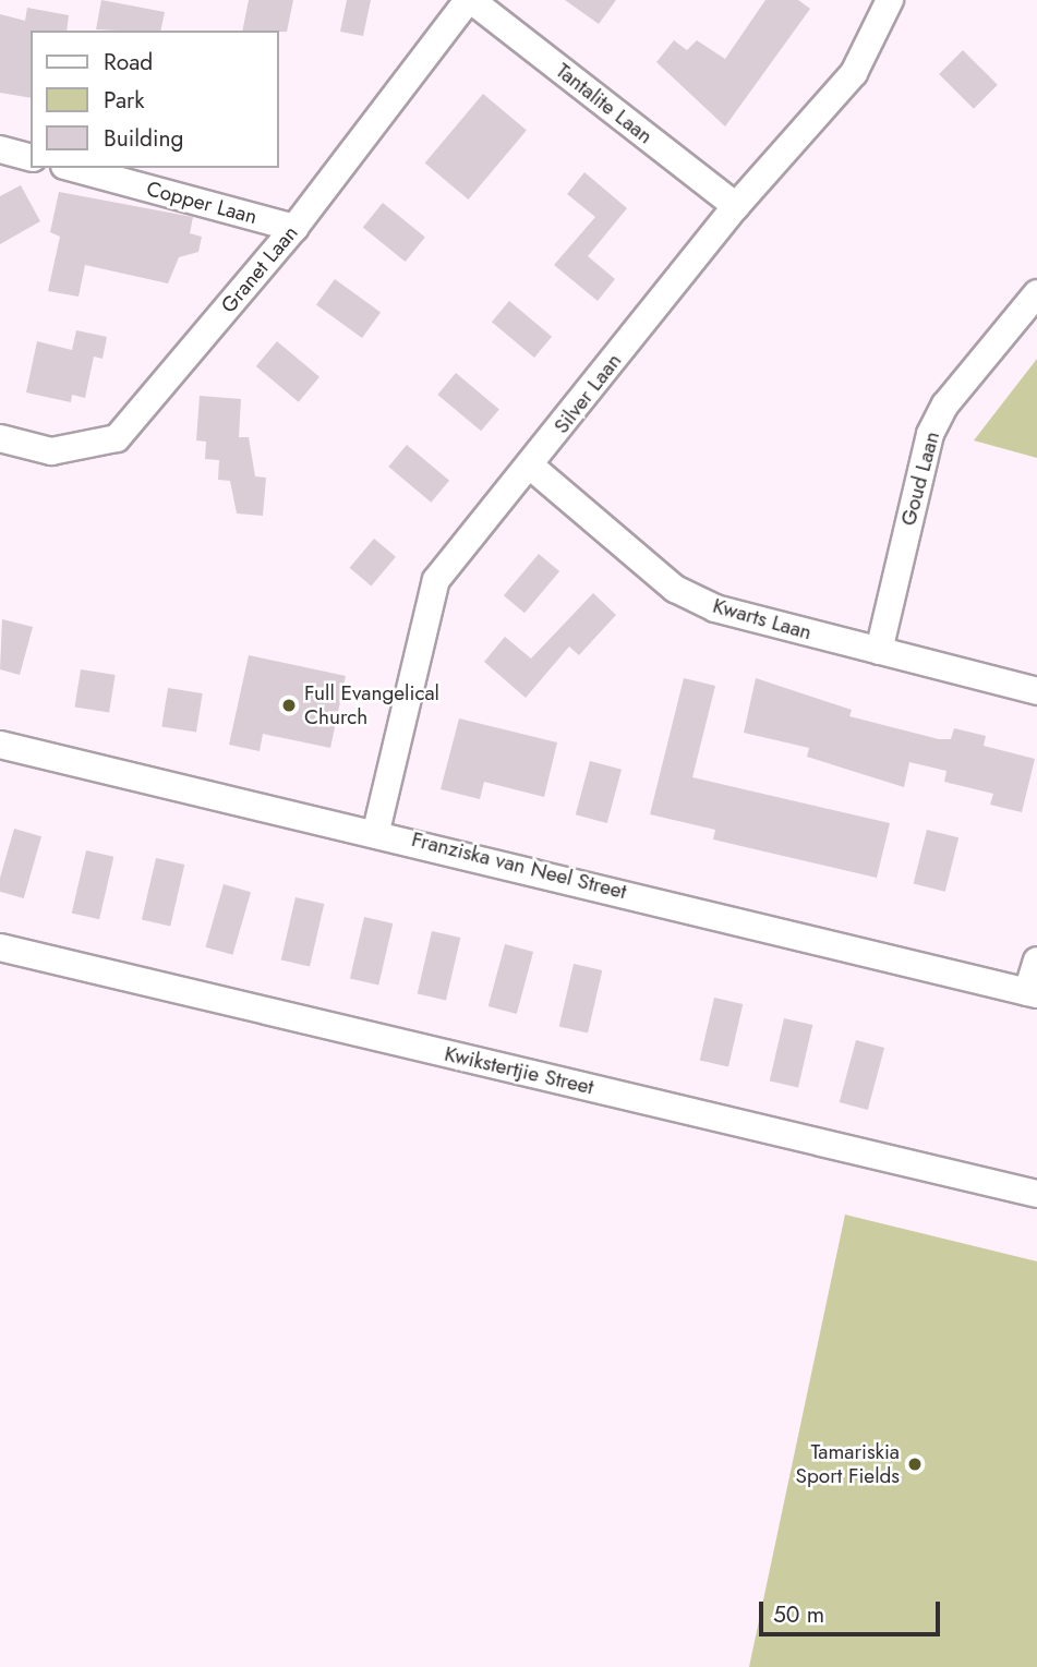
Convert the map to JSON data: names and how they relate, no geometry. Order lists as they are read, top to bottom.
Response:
{
  "streets": {
    "street": [
      "Tantalite Laan",
      "Copper Laan",
      "Granet Laan",
      "Silver Laan",
      "Goud Laan",
      "Kwarts Laan",
      "Franziska van Neel Street",
      "Kwikstertjie Street"
    ]
  },
  "crossings": [
    ["Tantalite Laan", "Granet Laan"],
    ["Tantalite Laan", "Silver Laan"],
    ["Copper Laan", "Granet Laan"],
    ["Silver Laan", "Kwarts Laan"],
    ["Silver Laan", "Franziska van Neel Street"],
    ["Goud Laan", "Kwarts Laan"]
  ],
  "places": ["Full Evangelical Church", "Tamariskia Sport Fields"],
  "legend": ["Road", "Park", "Building"],
  "scale_bar": "50 m"
}
